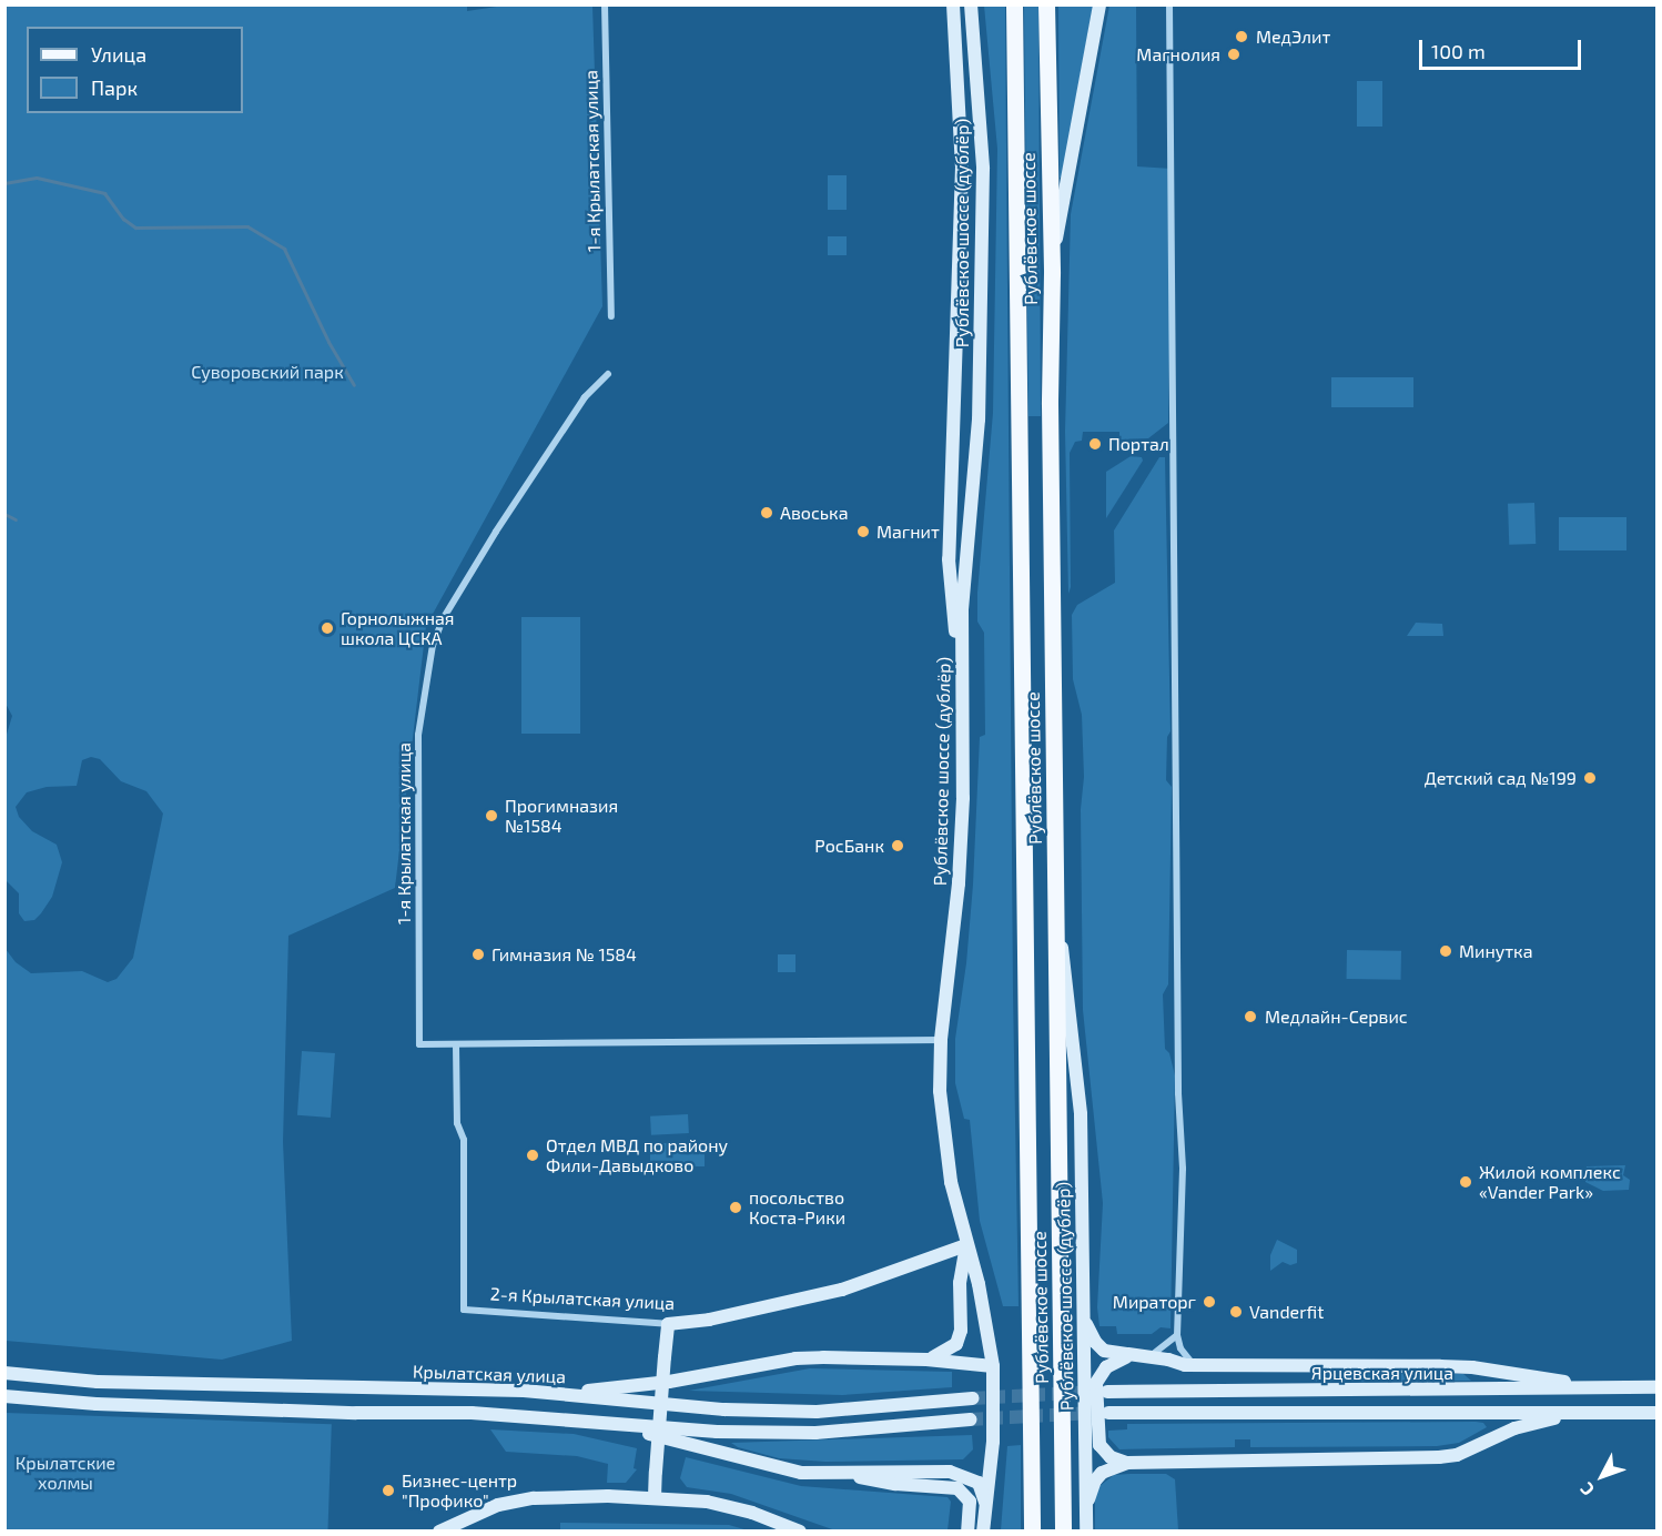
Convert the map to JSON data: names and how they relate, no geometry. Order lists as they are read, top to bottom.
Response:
{
  "streets": {
    "main road": [
      "Рублёвское шоссе",
      "Рублёвское шоссе (дублёр)",
      "2-я Крылатская улица",
      "Ярцевская улица",
      "Крылатская улица"
    ],
    "street": ["1-я Крылатская улица"]
  },
  "crossings": [
    ["1-я Крылатская улица", "2-я Крылатская улица"],
    ["Рублёвское шоссе", "Рублёвское шоссе (дублёр)"],
    ["Рублёвское шоссе (дублёр)", "2-я Крылатская улица"]
  ],
  "parks": ["Суворовский парк", "Крылатские холмы"],
  "places": [
    "МедЭлит",
    "Магнолия",
    "Портал",
    "Авоська",
    "Магнит",
    "Горнолыжная школа ЦСКА",
    "Детский сад №199",
    "Прогимназия №1584",
    "РосБанк",
    "Минутка",
    "Гимназия № 1584",
    "Медлайн-Сервис",
    "Отдел МВД по району Фили-Давыдково",
    "Жилой комплекс «Vander Park»",
    "посольство Коста-Рики",
    "Мираторг",
    "Vanderfit",
    "Бизнес-центр \"Профико\""
  ],
  "legend": ["Улица", "Парк"],
  "scale_bar": "100 m",
  "north": "bottom left"
}
